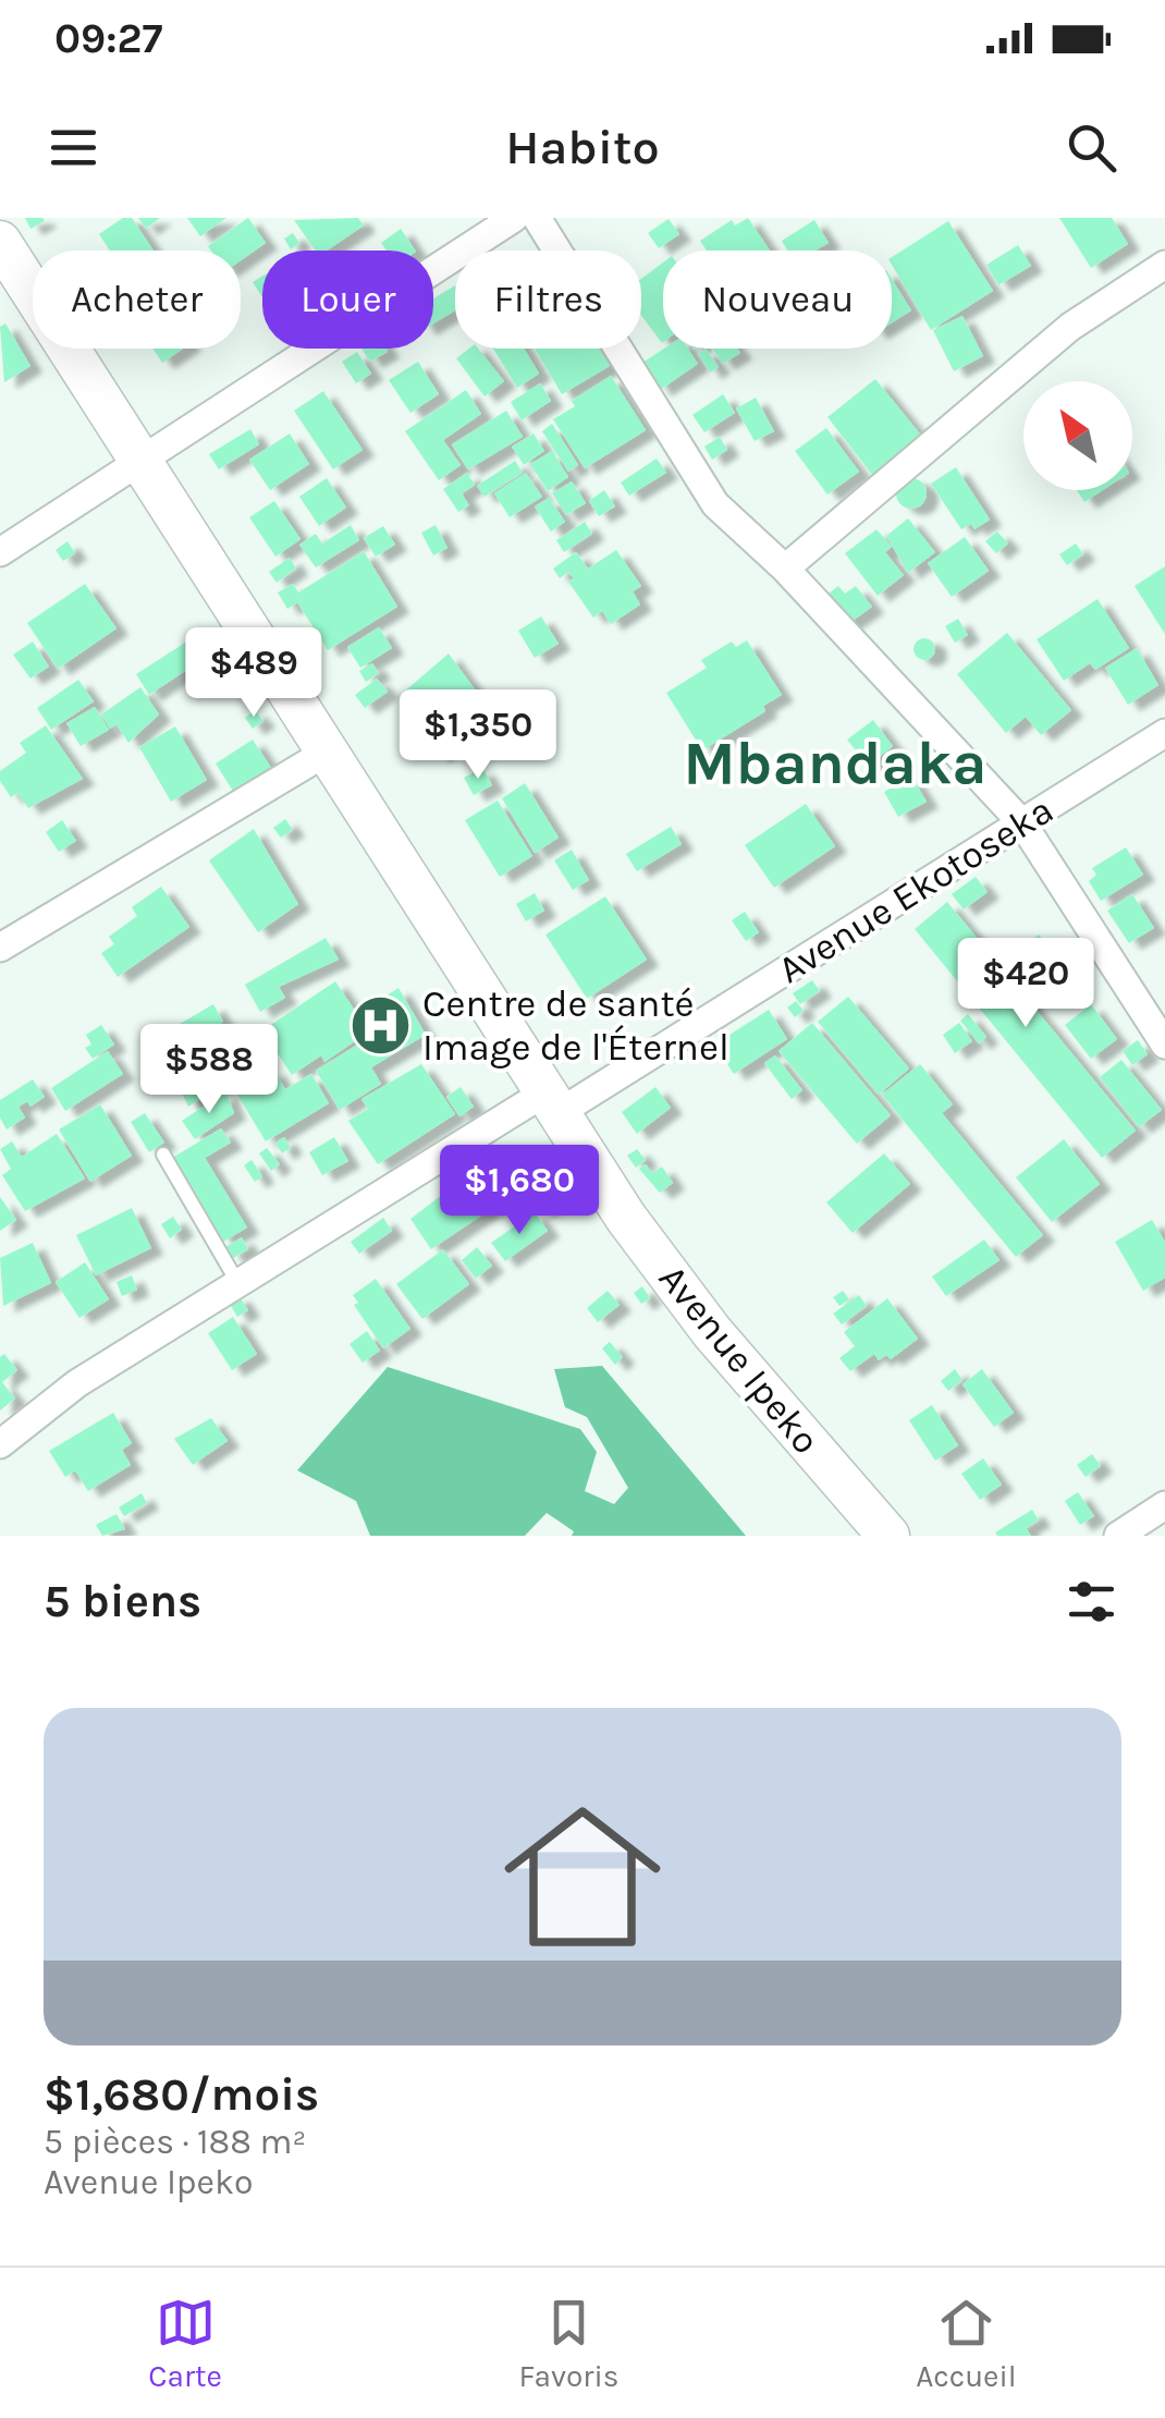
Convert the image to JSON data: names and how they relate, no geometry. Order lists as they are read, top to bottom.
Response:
{
  "streets": {
    "street": ["Avenue Ekotoseka", "Avenue Ipeko"]
  },
  "crossings": [
    ["Avenue Ekotoseka", "Avenue Ipeko"]
  ],
  "districts": ["Mbandaka"],
  "places": {
    "hospital": ["Centre de santé Image de l'Éternel"]
  },
  "north": "top left",
  "page": {
    "status": "09:27",
    "header": "Habito",
    "chip": [
      "Acheter",
      "Louer",
      "Filtres",
      "Nouveau"
    ],
    "price": [
      "$489",
      "$1,350",
      "$420",
      "$588",
      "$1,680"
    ],
    "heading": "5 biens",
    "list": [
      {
        "name": "$1,680/mois",
        "note": "5 pièces · 188 m² · Avenue Ipeko"
      }
    ],
    "tabs": ["Carte", "Favoris", "Accueil"]
  }
}
